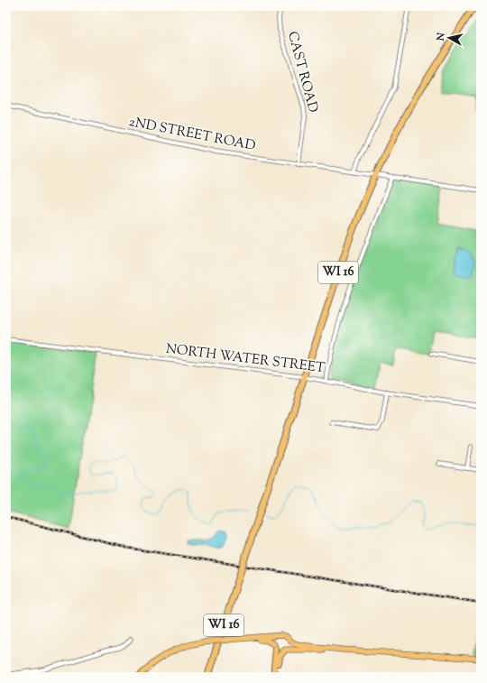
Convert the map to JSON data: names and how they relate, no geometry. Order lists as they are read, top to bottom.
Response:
{
  "streets": {
    "highway": ["WI 16"],
    "street": ["CAST ROAD", "2ND STREET ROAD", "NORTH WATER STREET"]
  },
  "crossings": [
    ["CAST ROAD", "2ND STREET ROAD"],
    ["2ND STREET ROAD", "WI 16"],
    ["WI 16", "NORTH WATER STREET"]
  ],
  "north": "left"
}
